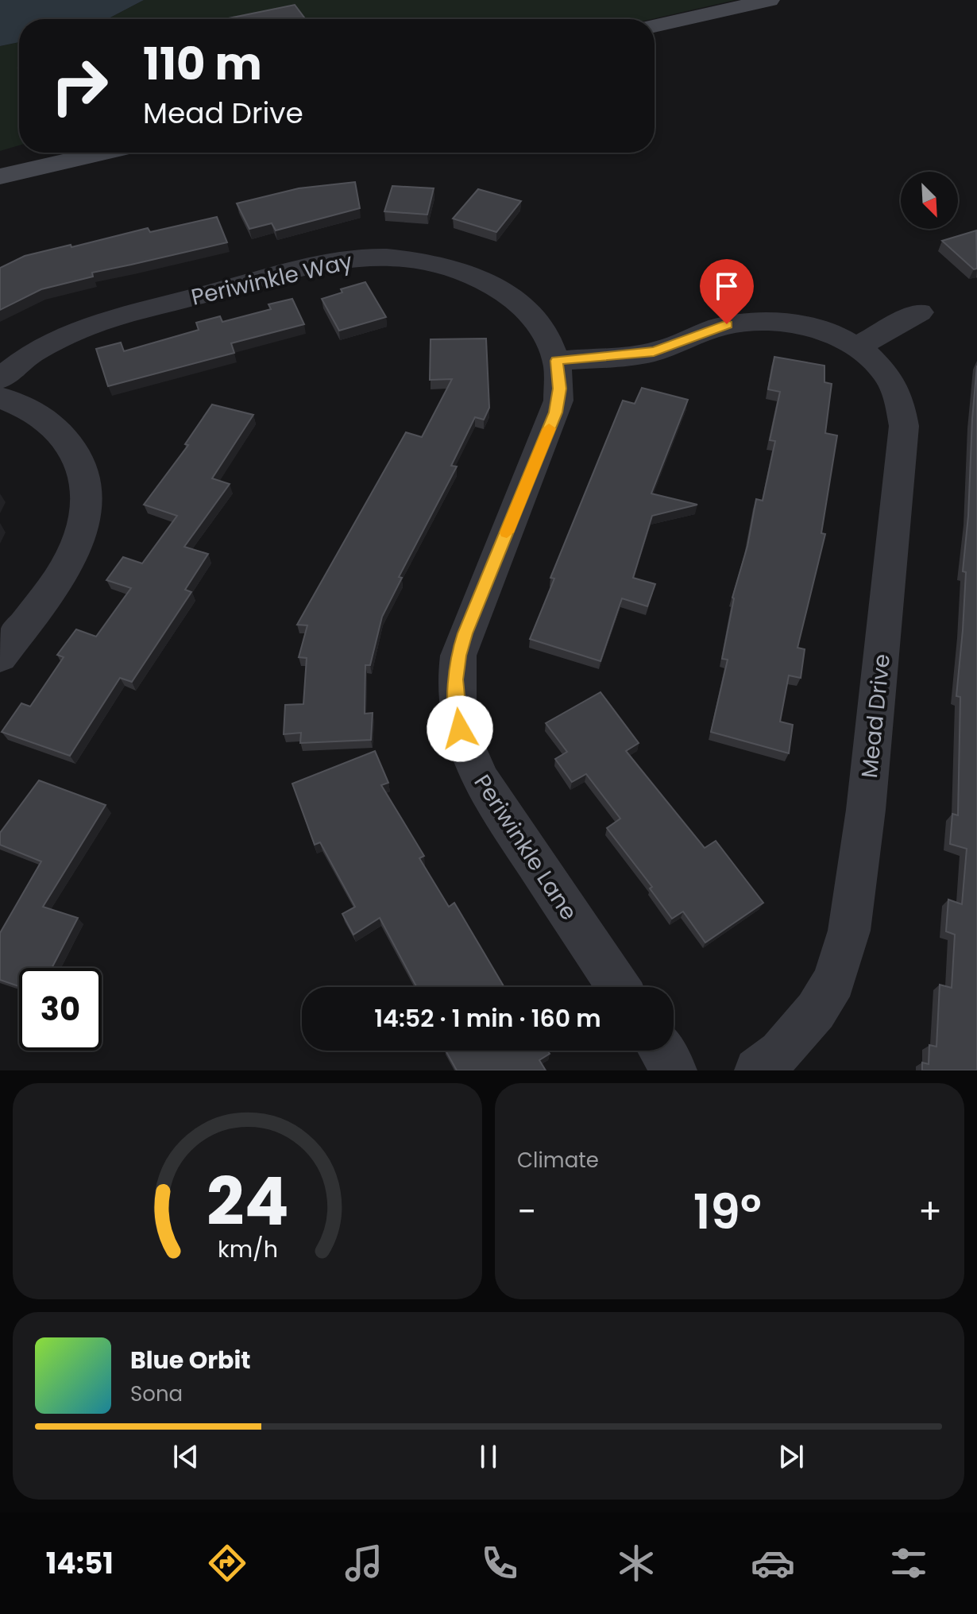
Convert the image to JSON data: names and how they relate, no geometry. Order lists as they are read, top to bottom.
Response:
{
  "streets": {
    "street": ["Periwinkle Way", "Mead Drive", "Periwinkle Lane"]
  },
  "crossings": [
    ["Periwinkle Way", "Mead Drive"],
    ["Periwinkle Way", "Periwinkle Lane"],
    ["Mead Drive", "Periwinkle Lane"]
  ],
  "north": "bottom right",
  "page": {
    "turn": ["110 m", "Mead Drive"],
    "limit": "30",
    "trip": "14:52 · 1 min · 160 m",
    "tile": "Climate",
    "heat": ["−", "19°", "+"],
    "song": ["Blue Orbit", "Sona"],
    "tabs": "14:51",
    "gauge": ["24", "km/h"]
  }
}
